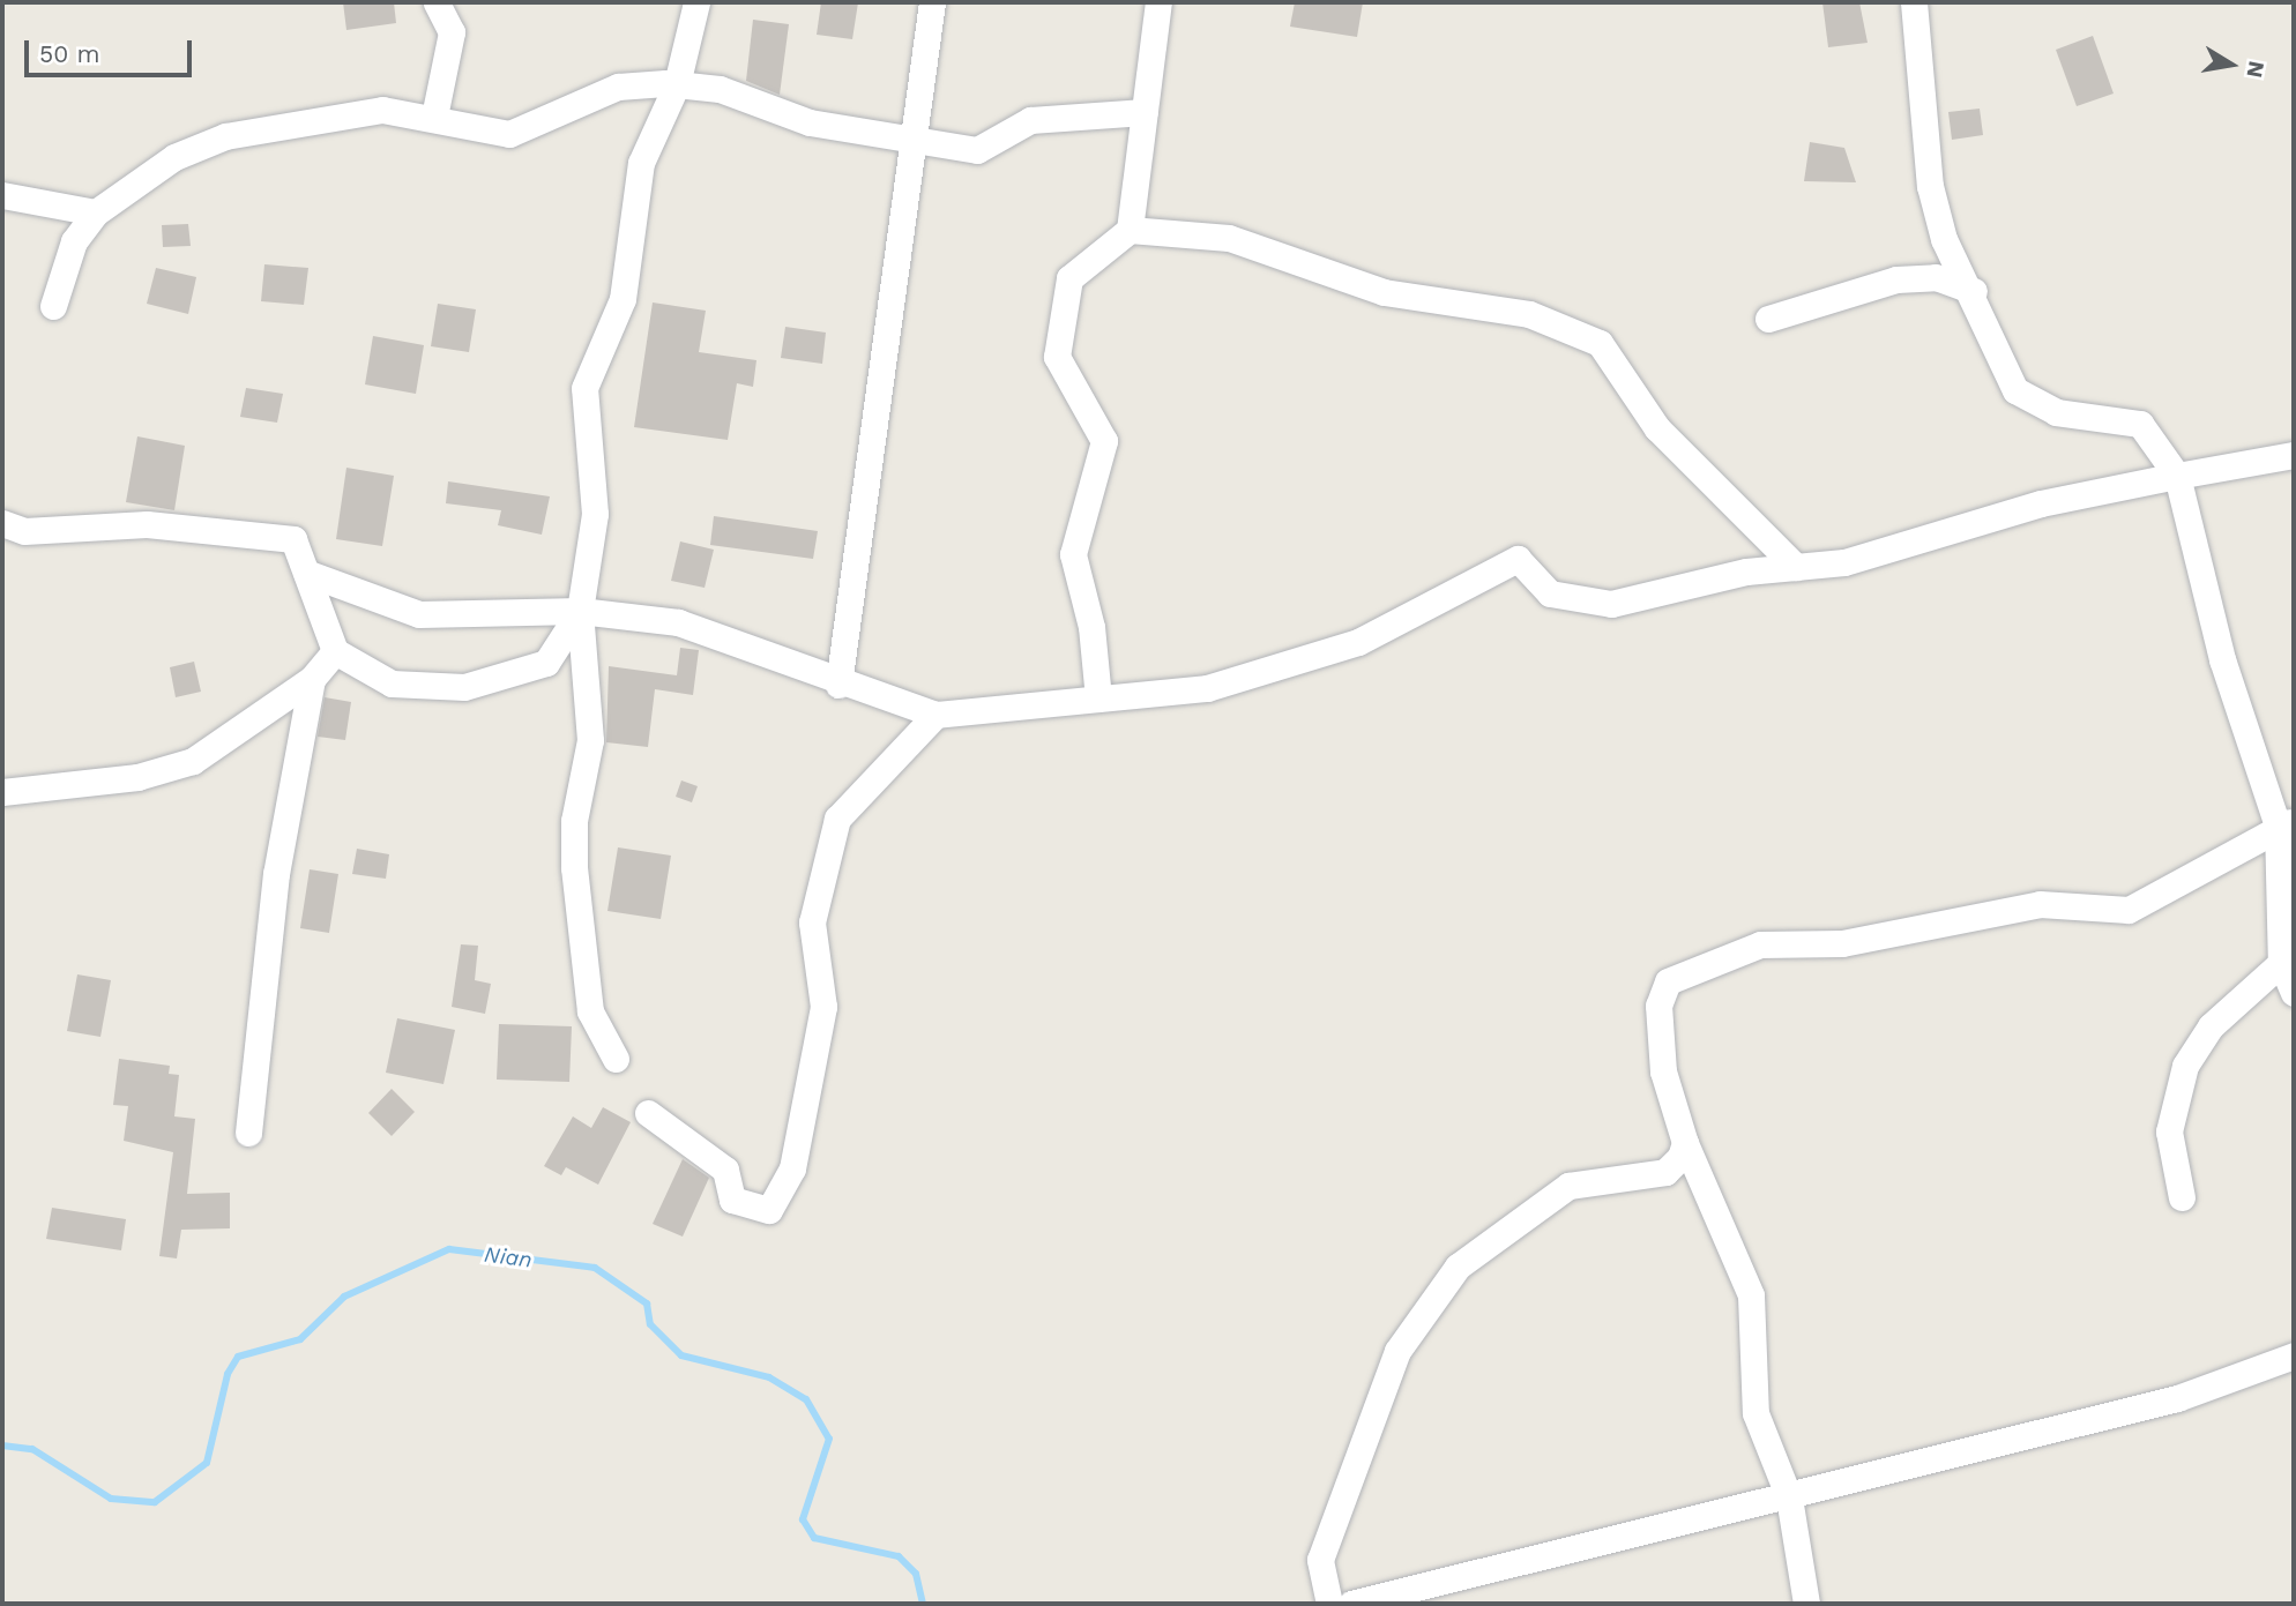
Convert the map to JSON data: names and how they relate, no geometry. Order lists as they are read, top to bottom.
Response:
{
  "water": ["Nian"],
  "scale_bar": "50 m",
  "north": "right"
}
